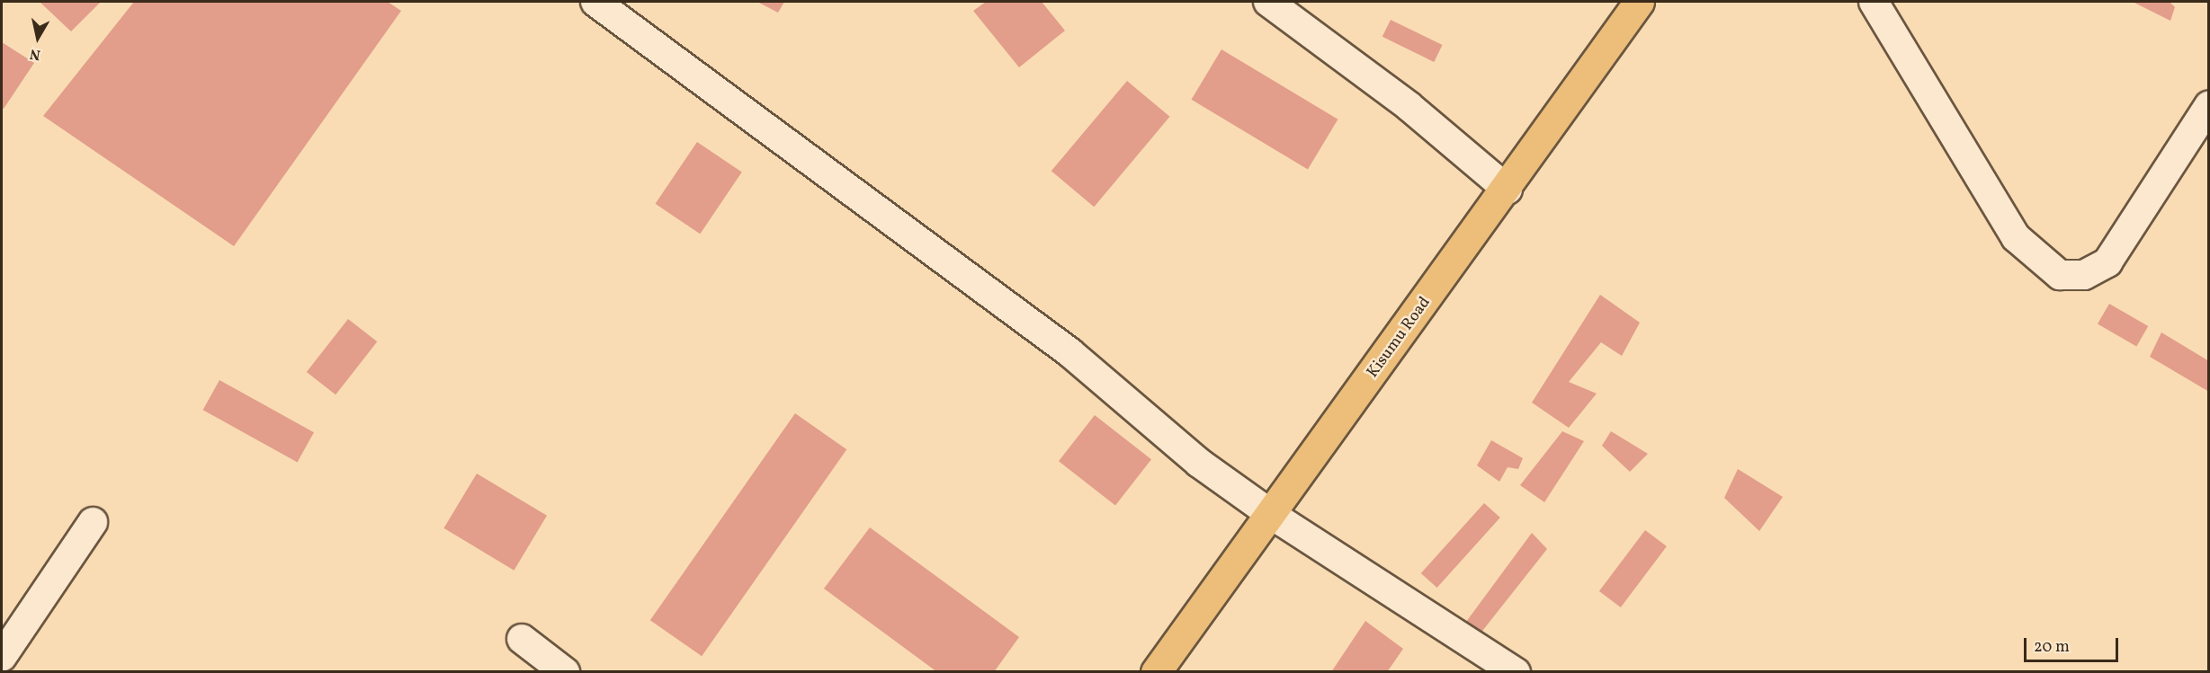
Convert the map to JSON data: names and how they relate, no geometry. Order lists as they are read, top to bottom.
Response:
{
  "streets": {
    "highway": ["Kisumu Road"]
  },
  "scale_bar": "20 m",
  "north": "bottom"
}
